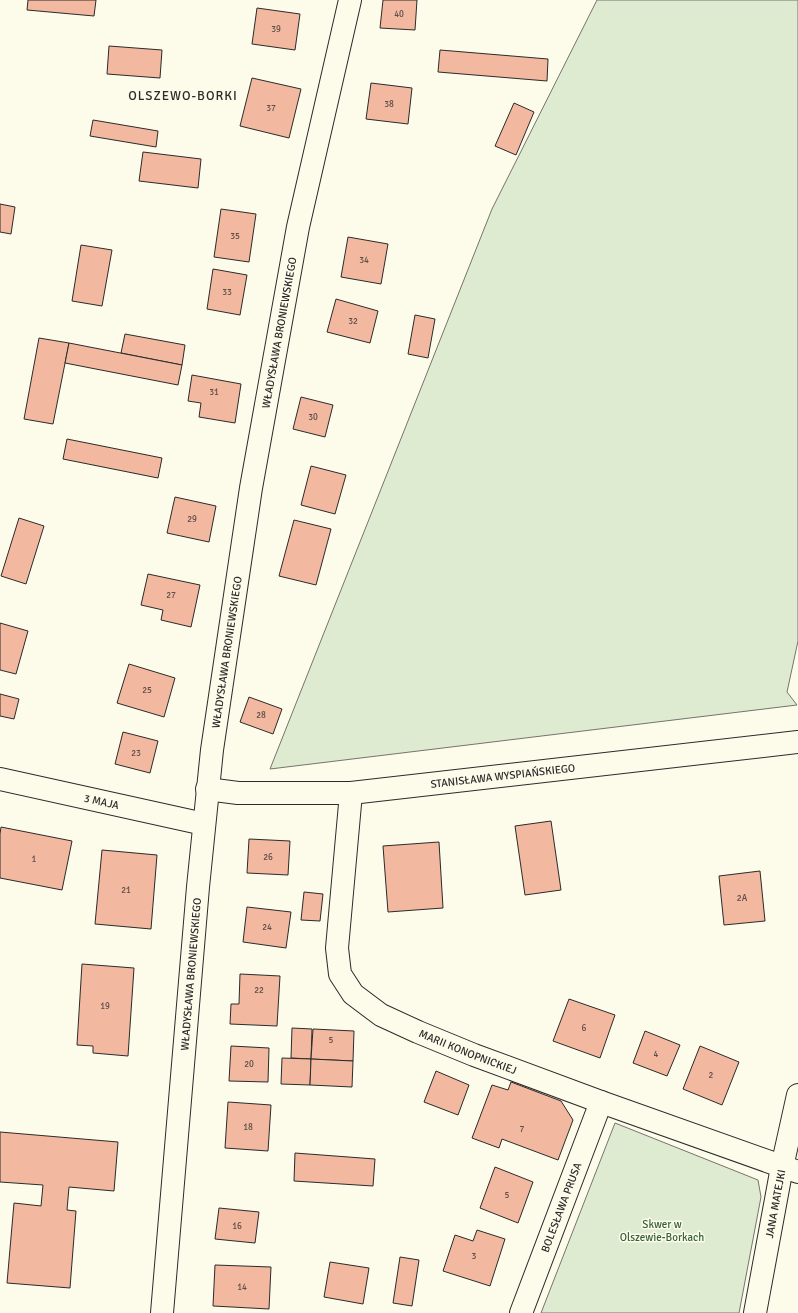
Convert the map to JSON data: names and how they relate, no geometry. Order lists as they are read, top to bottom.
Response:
{
  "streets": {
    "street": [
      "WŁADYSŁAWA BRONIEWSKIEGO",
      "STANISŁAWA WYSPIAŃSKIEGO",
      "3 MAJA",
      "MARII KONOPNICKIEJ",
      "JANA MATEJKI",
      "BOLESŁAWA PRUSA"
    ]
  },
  "crossings": [
    ["WŁADYSŁAWA BRONIEWSKIEGO", "STANISŁAWA WYSPIAŃSKIEGO"],
    ["WŁADYSŁAWA BRONIEWSKIEGO", "3 MAJA"],
    ["STANISŁAWA WYSPIAŃSKIEGO", "MARII KONOPNICKIEJ"],
    ["MARII KONOPNICKIEJ", "JANA MATEJKI"],
    ["MARII KONOPNICKIEJ", "BOLESŁAWA PRUSA"]
  ],
  "districts": ["OLSZEWO-BORKI"],
  "parks": ["Skwer w Olszewie-Borkach"],
  "house_numbers": [
    "40",
    "39",
    "38",
    "37",
    "35",
    "34",
    "33",
    "32",
    "31",
    "30",
    "29",
    "27",
    "25",
    "28",
    "23",
    "26",
    "1",
    "21",
    "2A",
    "24",
    "22",
    "19",
    "6",
    "5",
    "4",
    "20",
    "2",
    "18",
    "7",
    "5",
    "16",
    "3",
    "14"
  ]
}
